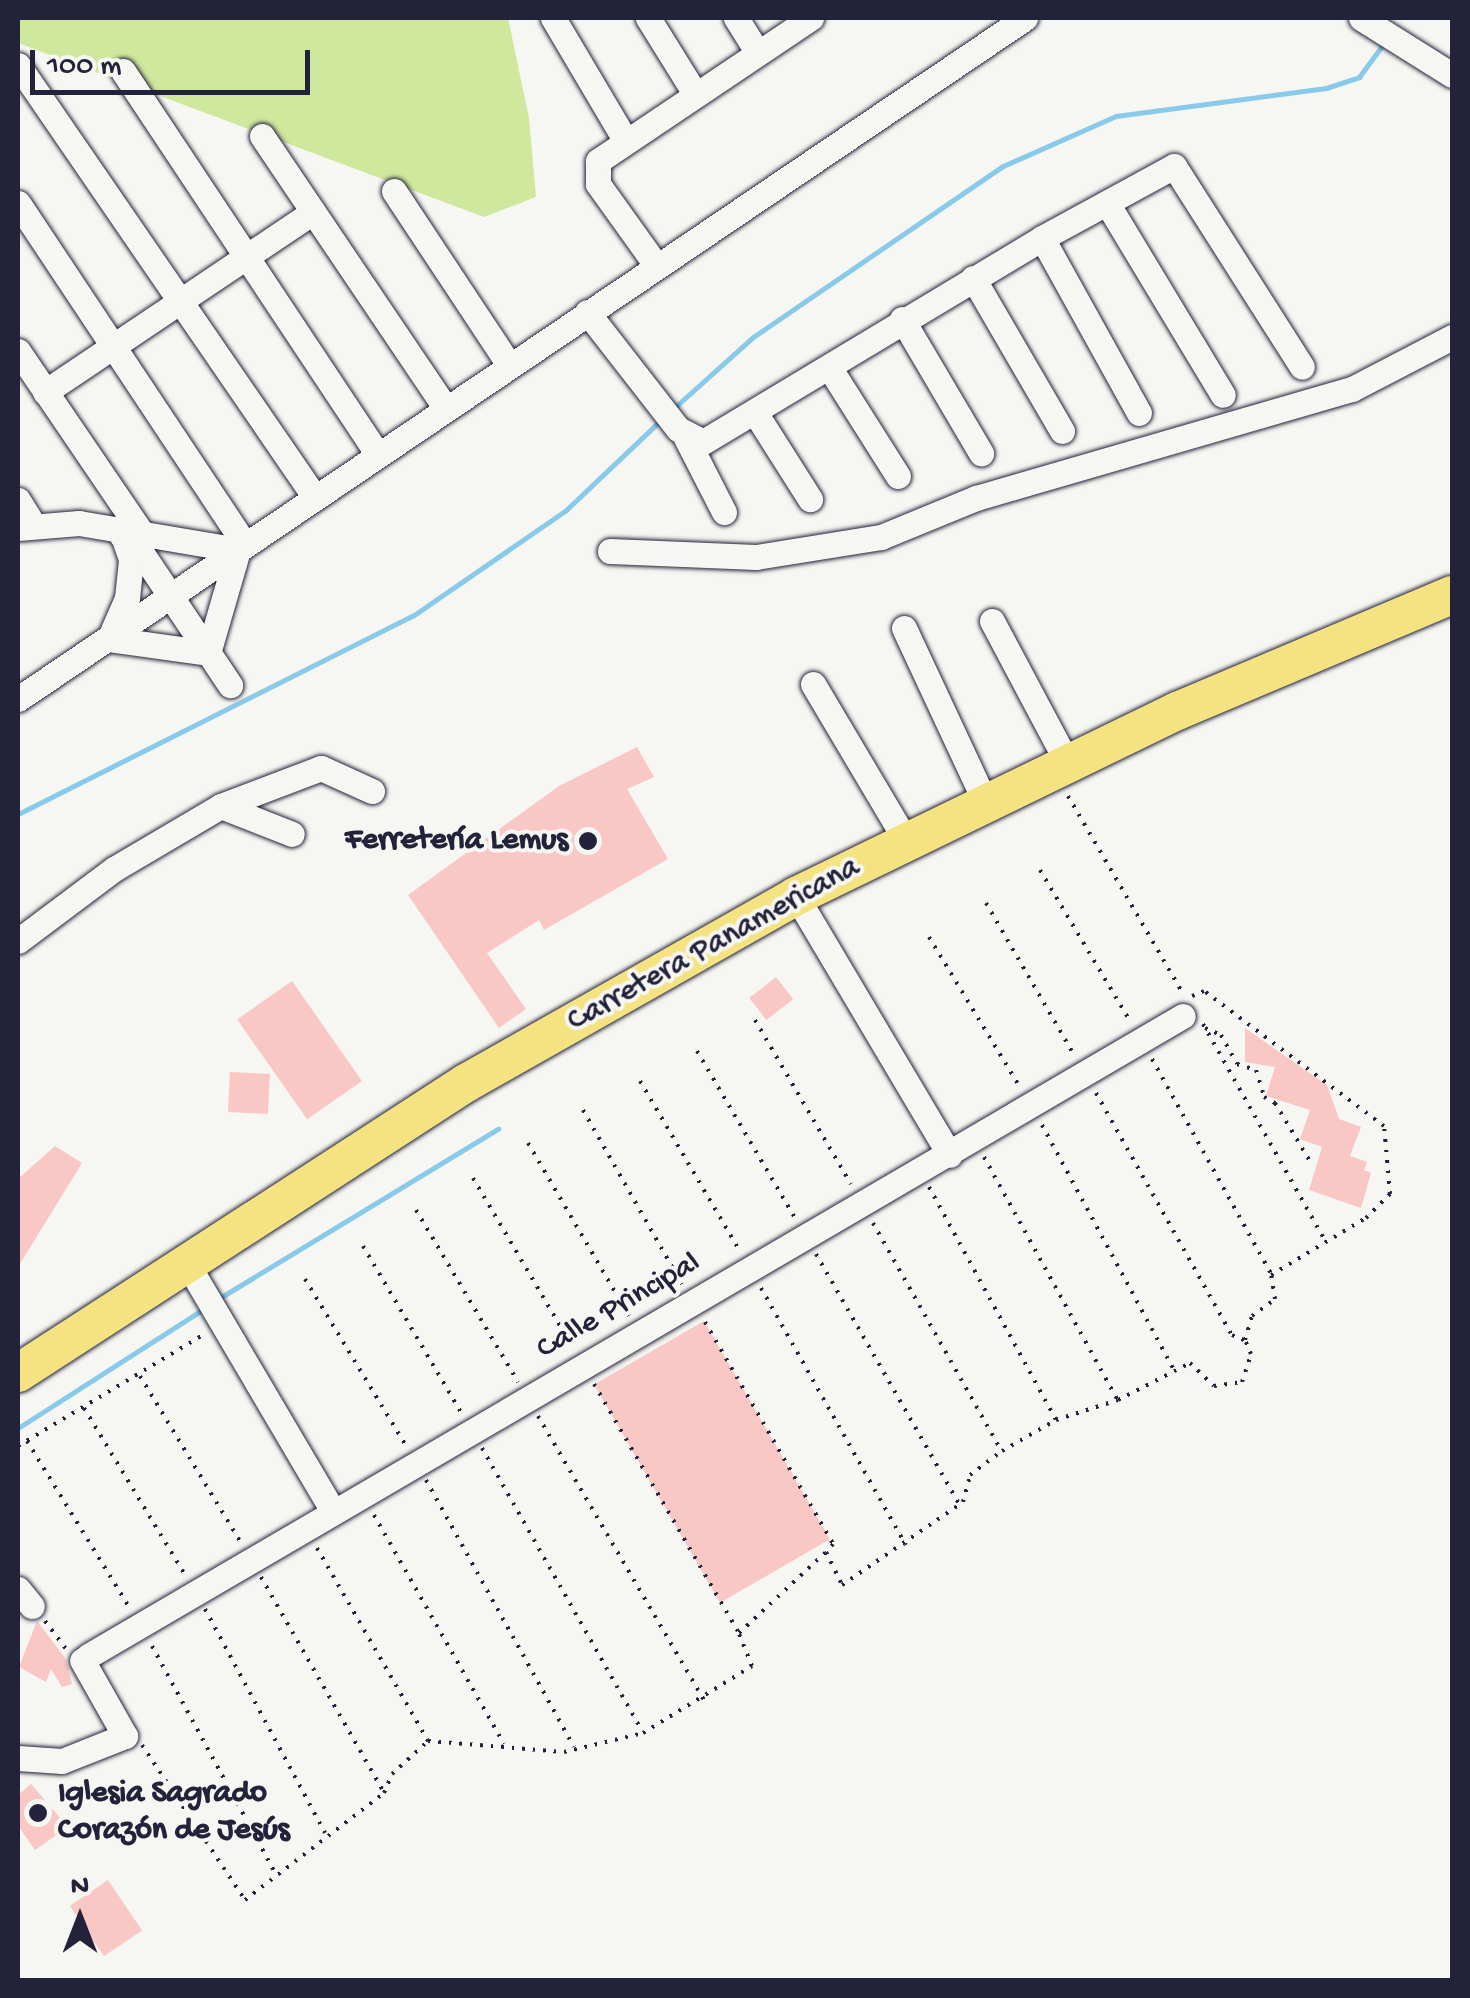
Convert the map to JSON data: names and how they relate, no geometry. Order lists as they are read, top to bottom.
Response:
{
  "streets": {
    "highway": ["Carretera Panamericana"],
    "street": ["Calle Principal"]
  },
  "places": ["Ferretería Lemus", "Iglesia Sagrado Corazón de Jesús"],
  "scale_bar": "100 m",
  "north": "top"
}
